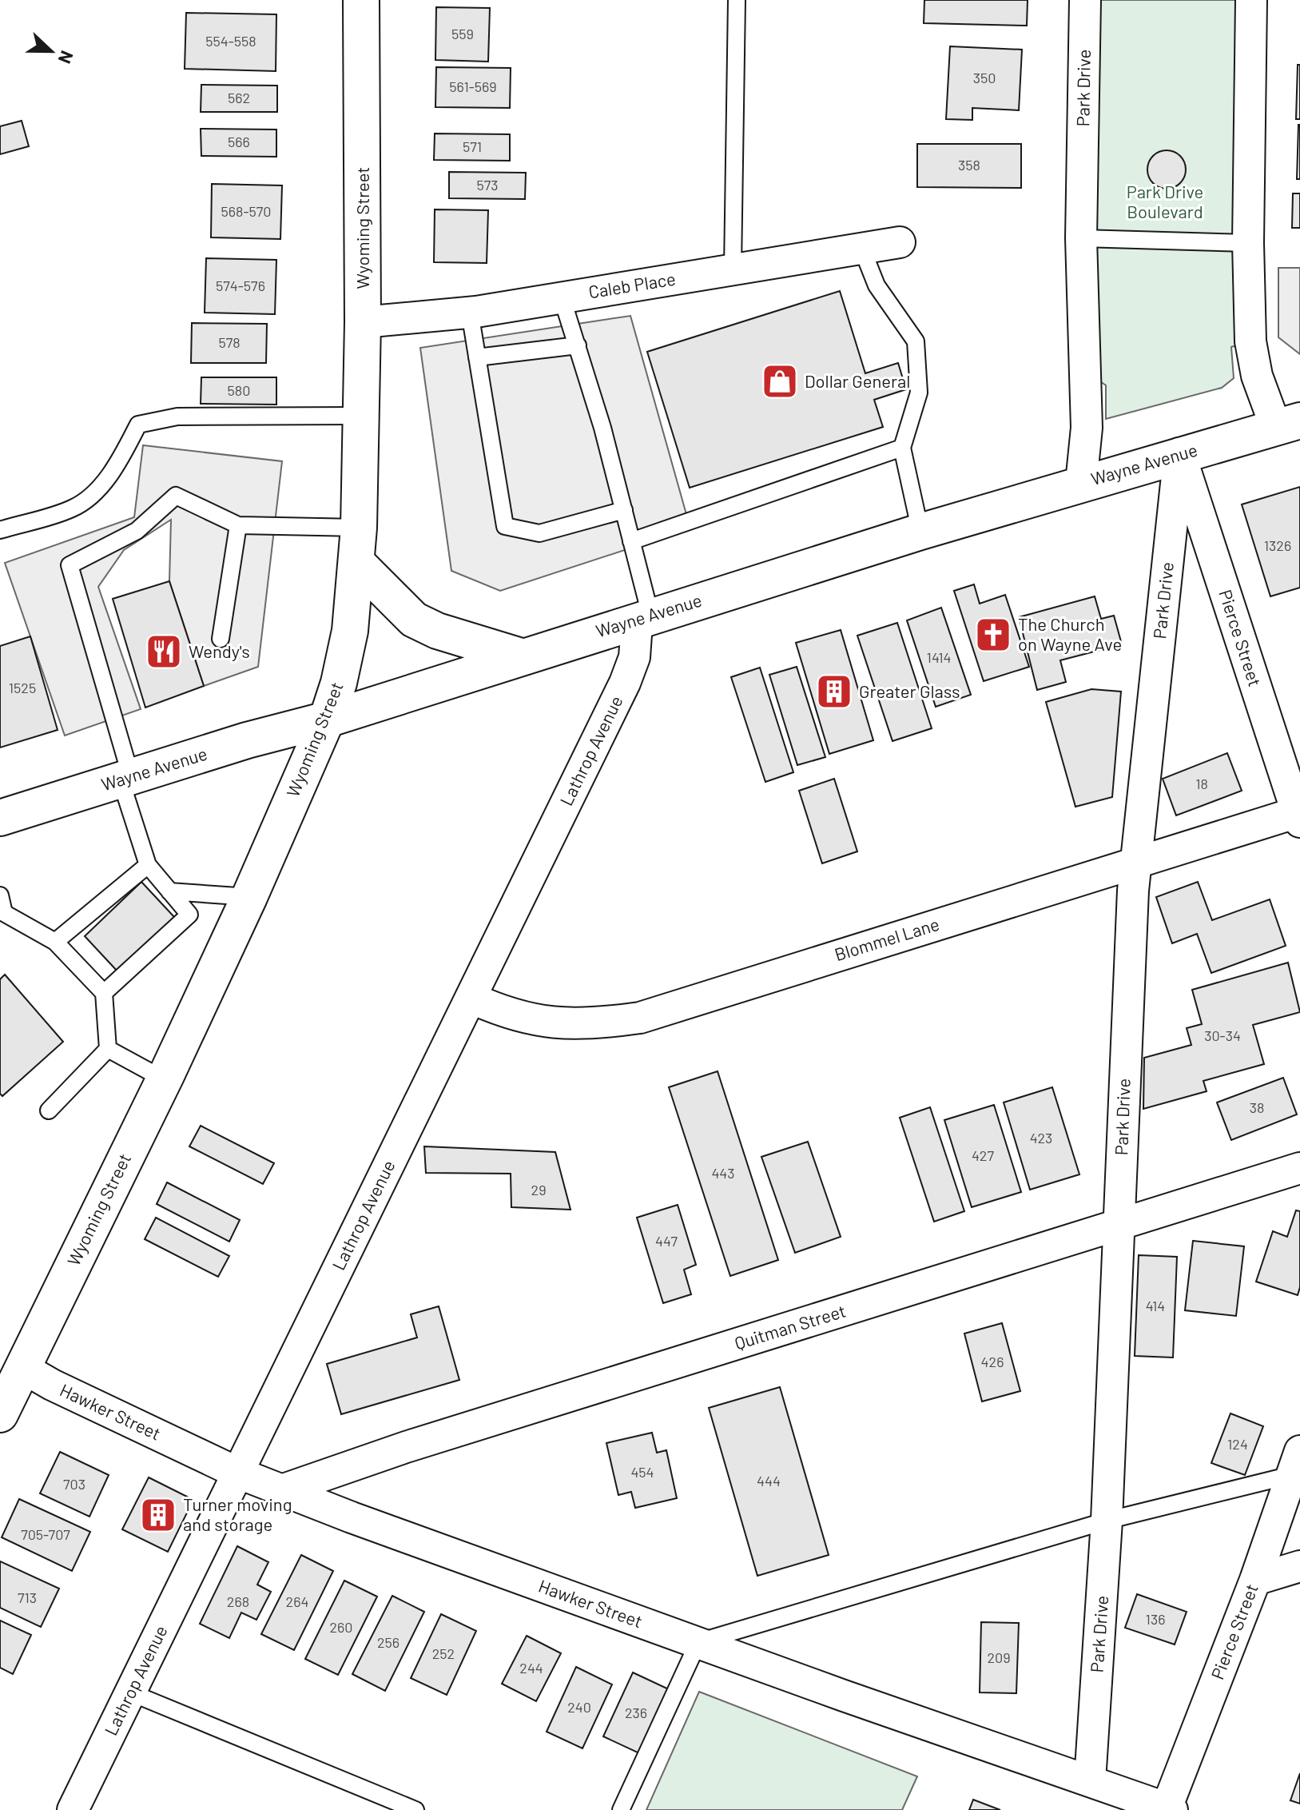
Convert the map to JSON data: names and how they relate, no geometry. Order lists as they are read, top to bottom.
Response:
{
  "streets": {
    "street": [
      "Park Drive",
      "Wyoming Street",
      "Caleb Place",
      "Wayne Avenue",
      "Pierce Street",
      "Lathrop Avenue",
      "Blommel Lane",
      "Quitman Street",
      "Hawker Street"
    ]
  },
  "crossings": [
    ["Park Drive", "Wayne Avenue"],
    ["Park Drive", "Pierce Street"],
    ["Park Drive", "Blommel Lane"],
    ["Park Drive", "Quitman Street"],
    ["Park Drive", "Hawker Street"],
    ["Wyoming Street", "Caleb Place"],
    ["Wyoming Street", "Wayne Avenue"],
    ["Wyoming Street", "Hawker Street"],
    ["Wayne Avenue", "Pierce Street"],
    ["Wayne Avenue", "Lathrop Avenue"],
    ["Pierce Street", "Blommel Lane"],
    ["Pierce Street", "Hawker Street"],
    ["Lathrop Avenue", "Blommel Lane"],
    ["Lathrop Avenue", "Hawker Street"],
    ["Quitman Street", "Hawker Street"]
  ],
  "parks": ["Park Drive Boulevard"],
  "places": {
    "shop": ["Dollar General"],
    "church": ["The Church on Wayne Ave"],
    "restaurant": ["Wendy's"],
    "building": ["Greater Glass", "Turner moving and storage"]
  },
  "house_numbers": [
    "559",
    "554-558",
    "350",
    "561-569",
    "562",
    "566",
    "571",
    "358",
    "573",
    "568-570",
    "574-576",
    "578",
    "580",
    "1326",
    "1414",
    "1525",
    "18",
    "30-34",
    "38",
    "423",
    "427",
    "443",
    "29",
    "447",
    "414",
    "426",
    "124",
    "454",
    "444",
    "703",
    "705-707",
    "713",
    "268",
    "264",
    "136",
    "260",
    "256",
    "252",
    "209",
    "244",
    "240",
    "236"
  ],
  "north": "right"
}
